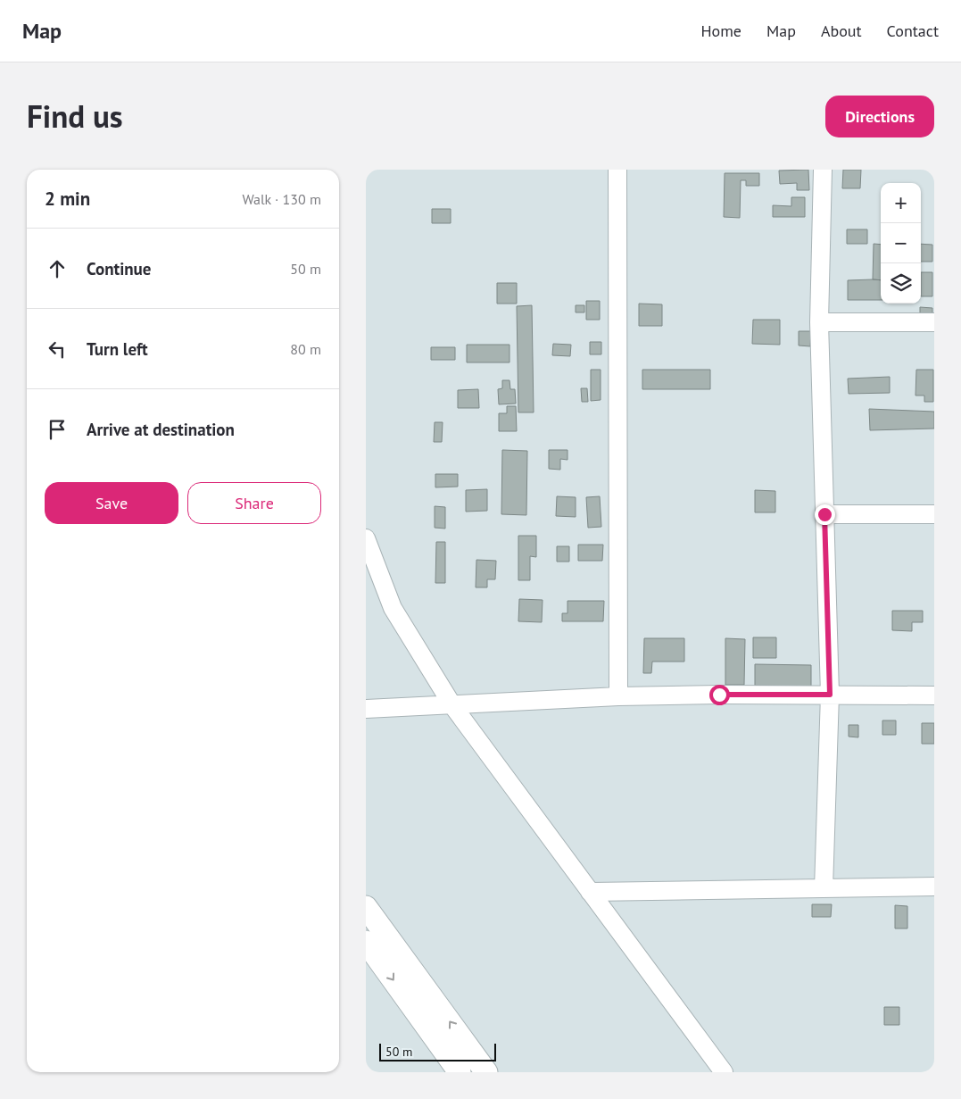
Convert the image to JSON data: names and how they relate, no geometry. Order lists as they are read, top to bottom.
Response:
{
  "scale_bar": "50 m",
  "page": {
    "header": "Map",
    "nav": [
      "Home",
      "Map",
      "About",
      "Contact"
    ],
    "title": "Find us",
    "buttons": [
      "Directions",
      ["Save", "Share"]
    ],
    "heading": ["2 min", "Walk · 130 m"],
    "map_buttons": ["+", "−"],
    "list": [
      ["Continue", "50 m"],
      ["Turn left", "80 m"],
      "Arrive at destination"
    ],
    "scale": "50 m"
  }
}
